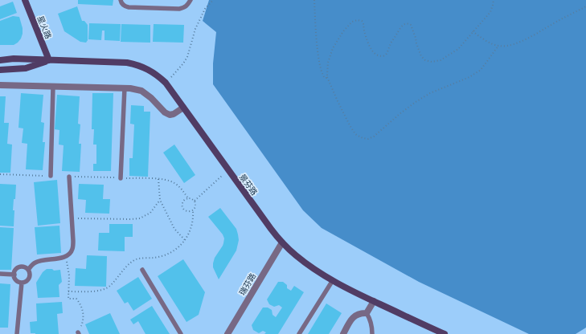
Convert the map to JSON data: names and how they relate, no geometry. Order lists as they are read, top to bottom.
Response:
{
  "streets": {
    "street": ["星火路", "景芬路", "瑞芬路"]
  },
  "crossings": [
    ["星火路", "景芬路"],
    ["景芬路", "瑞芬路"]
  ]
}
